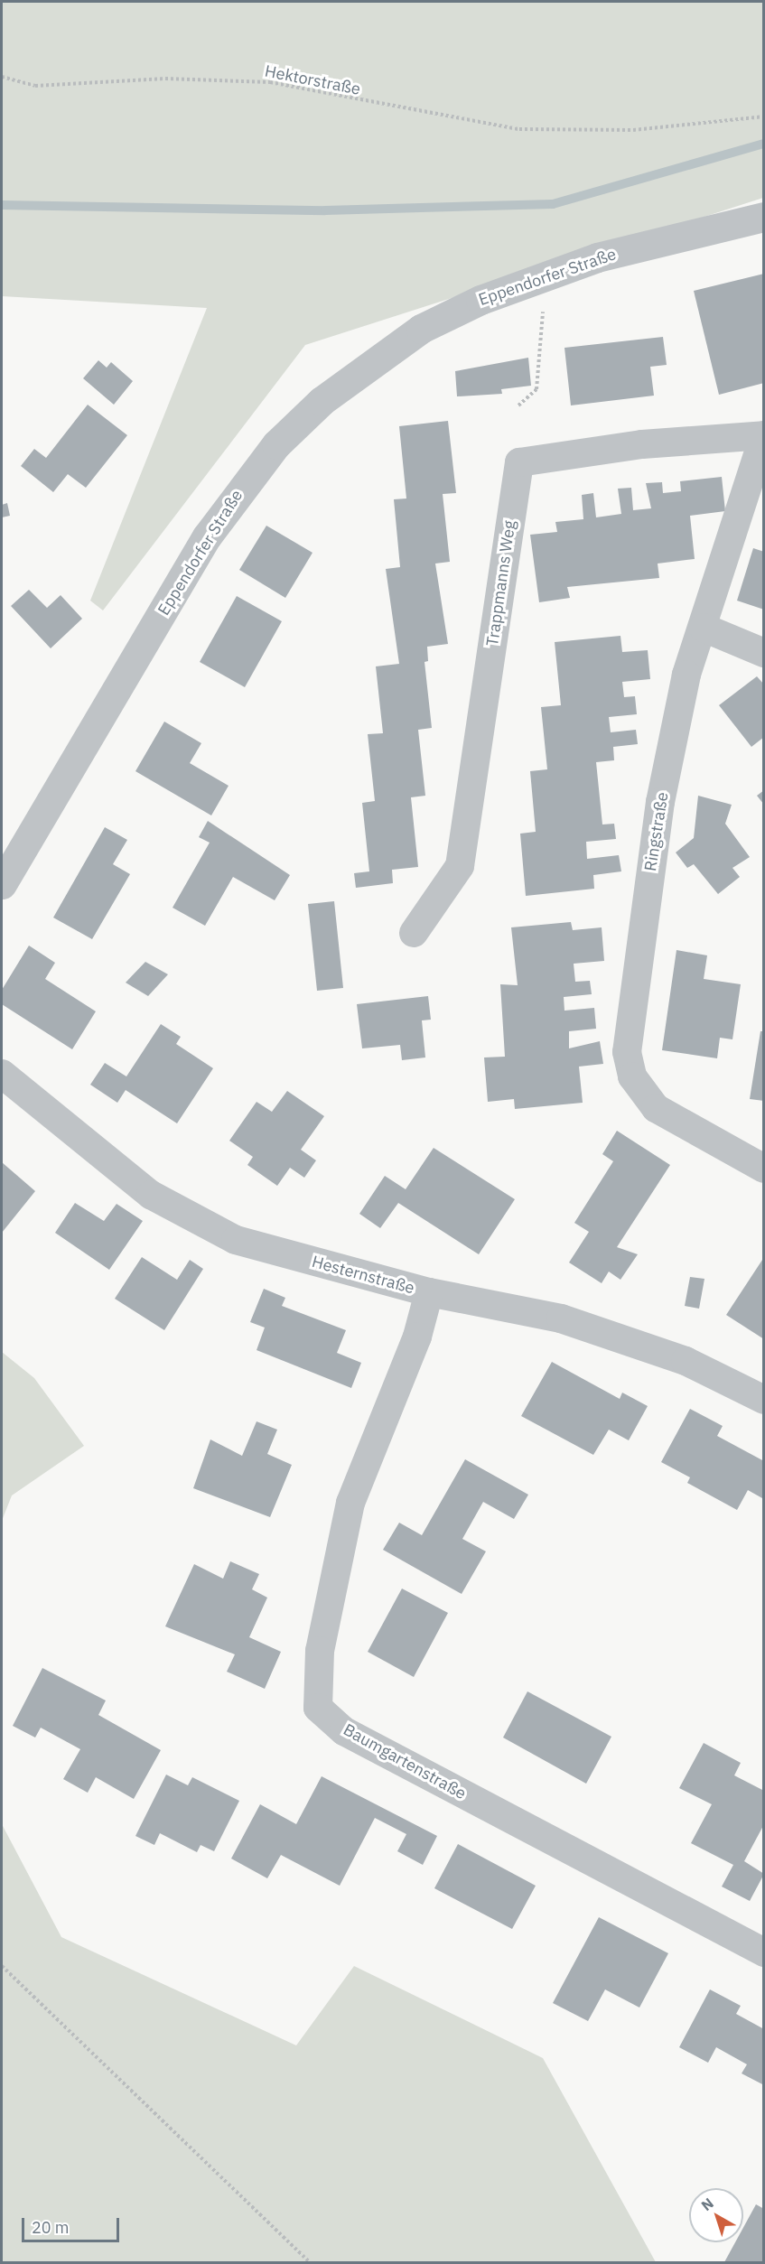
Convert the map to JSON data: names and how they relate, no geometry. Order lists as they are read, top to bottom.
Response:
{
  "streets": {
    "street": [
      "Eppendorfer Straße",
      "Trappmanns Weg",
      "Ringstraße",
      "Hesternstraße",
      "Baumgartenstraße"
    ],
    "path": ["Hektorstraße"]
  },
  "crossings": [
    ["Trappmanns Weg", "Ringstraße"],
    ["Hesternstraße", "Baumgartenstraße"]
  ],
  "scale_bar": "20 m",
  "north": "top left"
}
